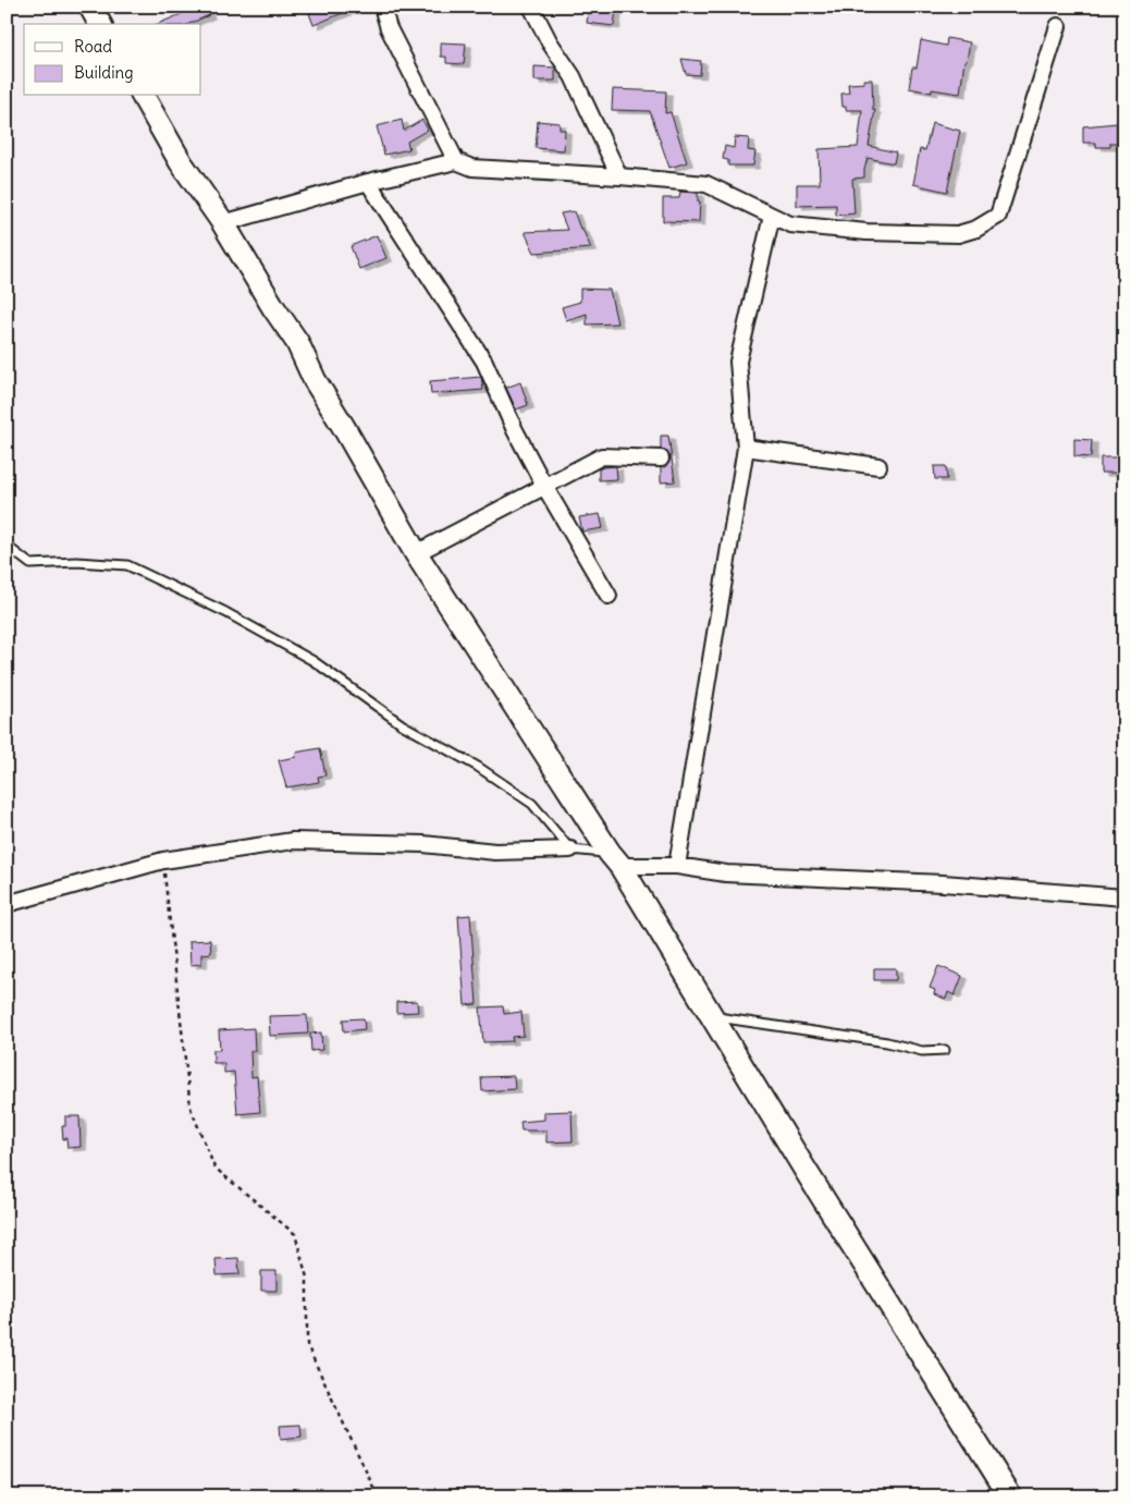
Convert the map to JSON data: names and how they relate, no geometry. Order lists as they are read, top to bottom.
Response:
{
  "legend": ["Road", "Building"]
}
